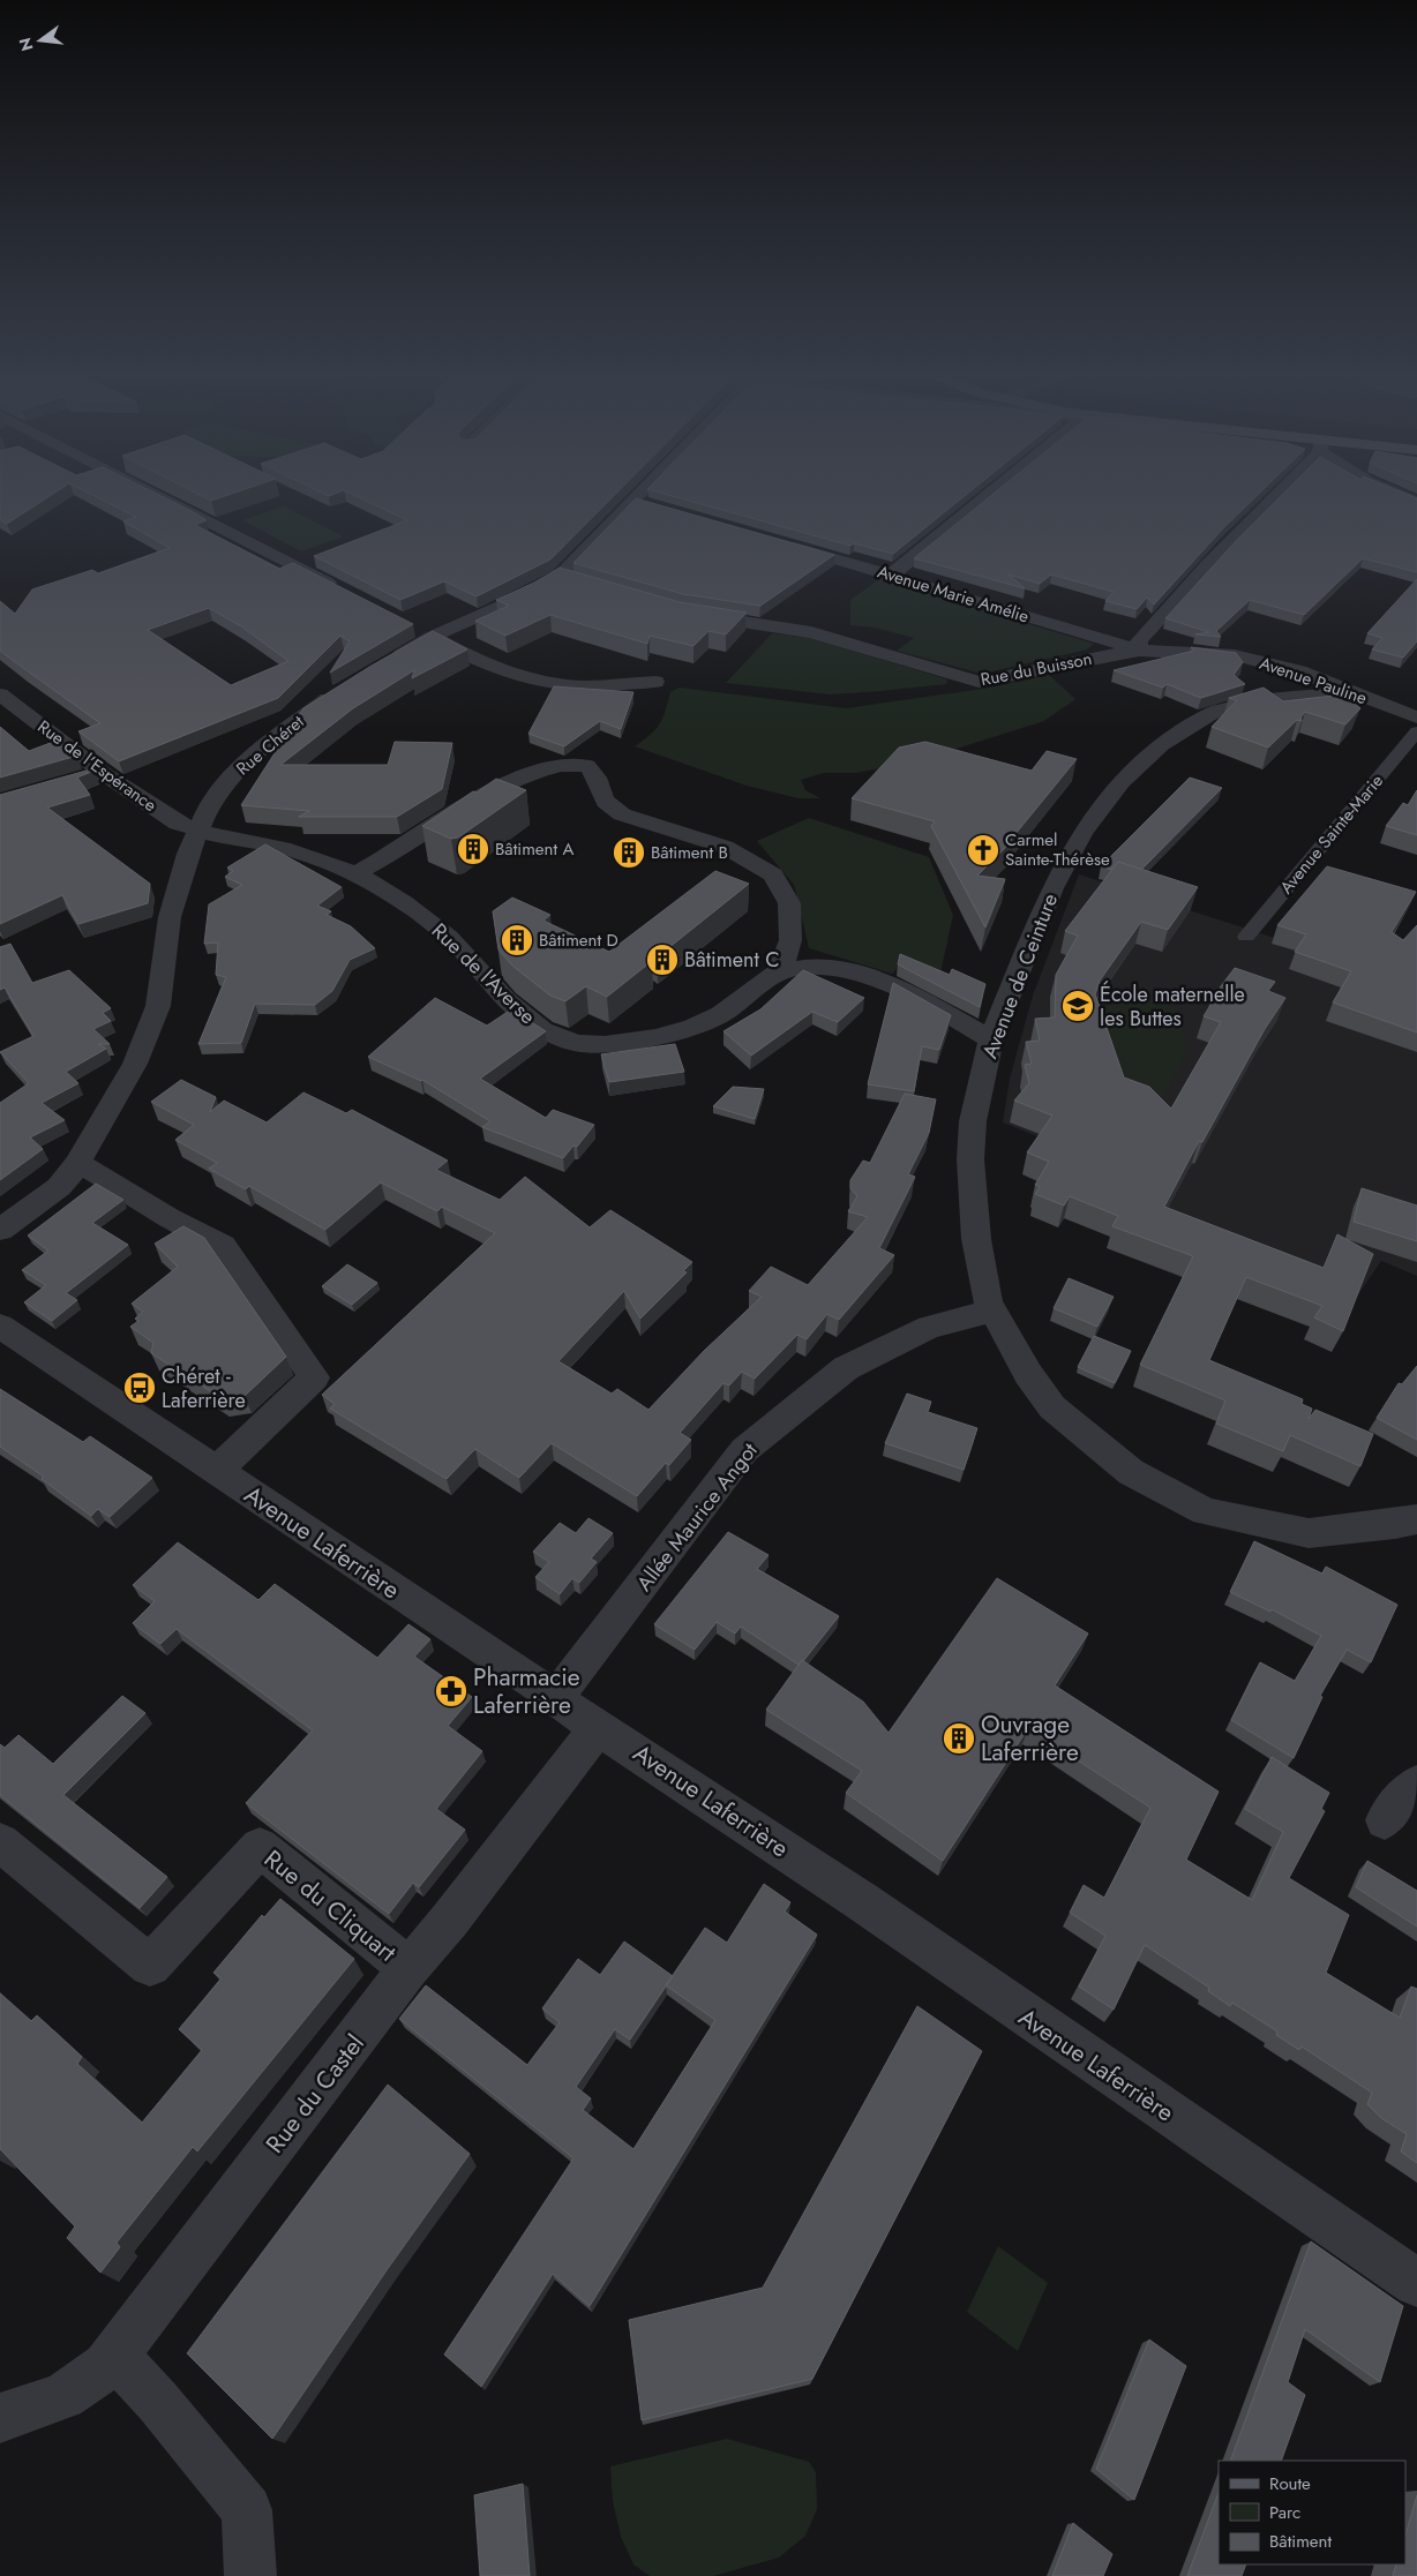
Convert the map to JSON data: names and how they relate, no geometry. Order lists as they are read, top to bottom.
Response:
{
  "streets": {
    "street": [
      "Avenue Marie Amélie",
      "Rue du Buisson",
      "Avenue Pauline",
      "Rue Chéret",
      "Rue de l'Espérance",
      "Avenue Sainte-Marie",
      "Rue de l'Averse",
      "Avenue de Ceinture",
      "Allée Maurice Angot",
      "Avenue Laferrière",
      "Rue du Cliquart",
      "Rue du Castel"
    ]
  },
  "crossings": [
    ["Avenue Marie Amélie", "Rue du Buisson"],
    ["Avenue Marie Amélie", "Avenue Pauline"],
    ["Rue du Buisson", "Avenue Pauline"],
    ["Avenue Pauline", "Avenue de Ceinture"],
    ["Rue Chéret", "Rue de l'Espérance"],
    ["Rue Chéret", "Rue de l'Averse"],
    ["Rue de l'Espérance", "Rue de l'Averse"],
    ["Avenue de Ceinture", "Allée Maurice Angot"],
    ["Allée Maurice Angot", "Avenue Laferrière"],
    ["Avenue Laferrière", "Rue du Castel"],
    ["Rue du Cliquart", "Rue du Castel"]
  ],
  "places": {
    "building": [
      "Bâtiment A",
      "Bâtiment B",
      "Bâtiment D",
      "Bâtiment C",
      "Ouvrage Laferrière"
    ],
    "church": ["Carmel Sainte-Thérèse"],
    "school or university": ["École maternelle les Buttes"],
    "bus stop": ["Chéret - Laferrière"],
    "pharmacy": ["Pharmacie Laferrière"]
  },
  "legend": ["Route", "Parc", "Bâtiment"],
  "north": "left"
}
